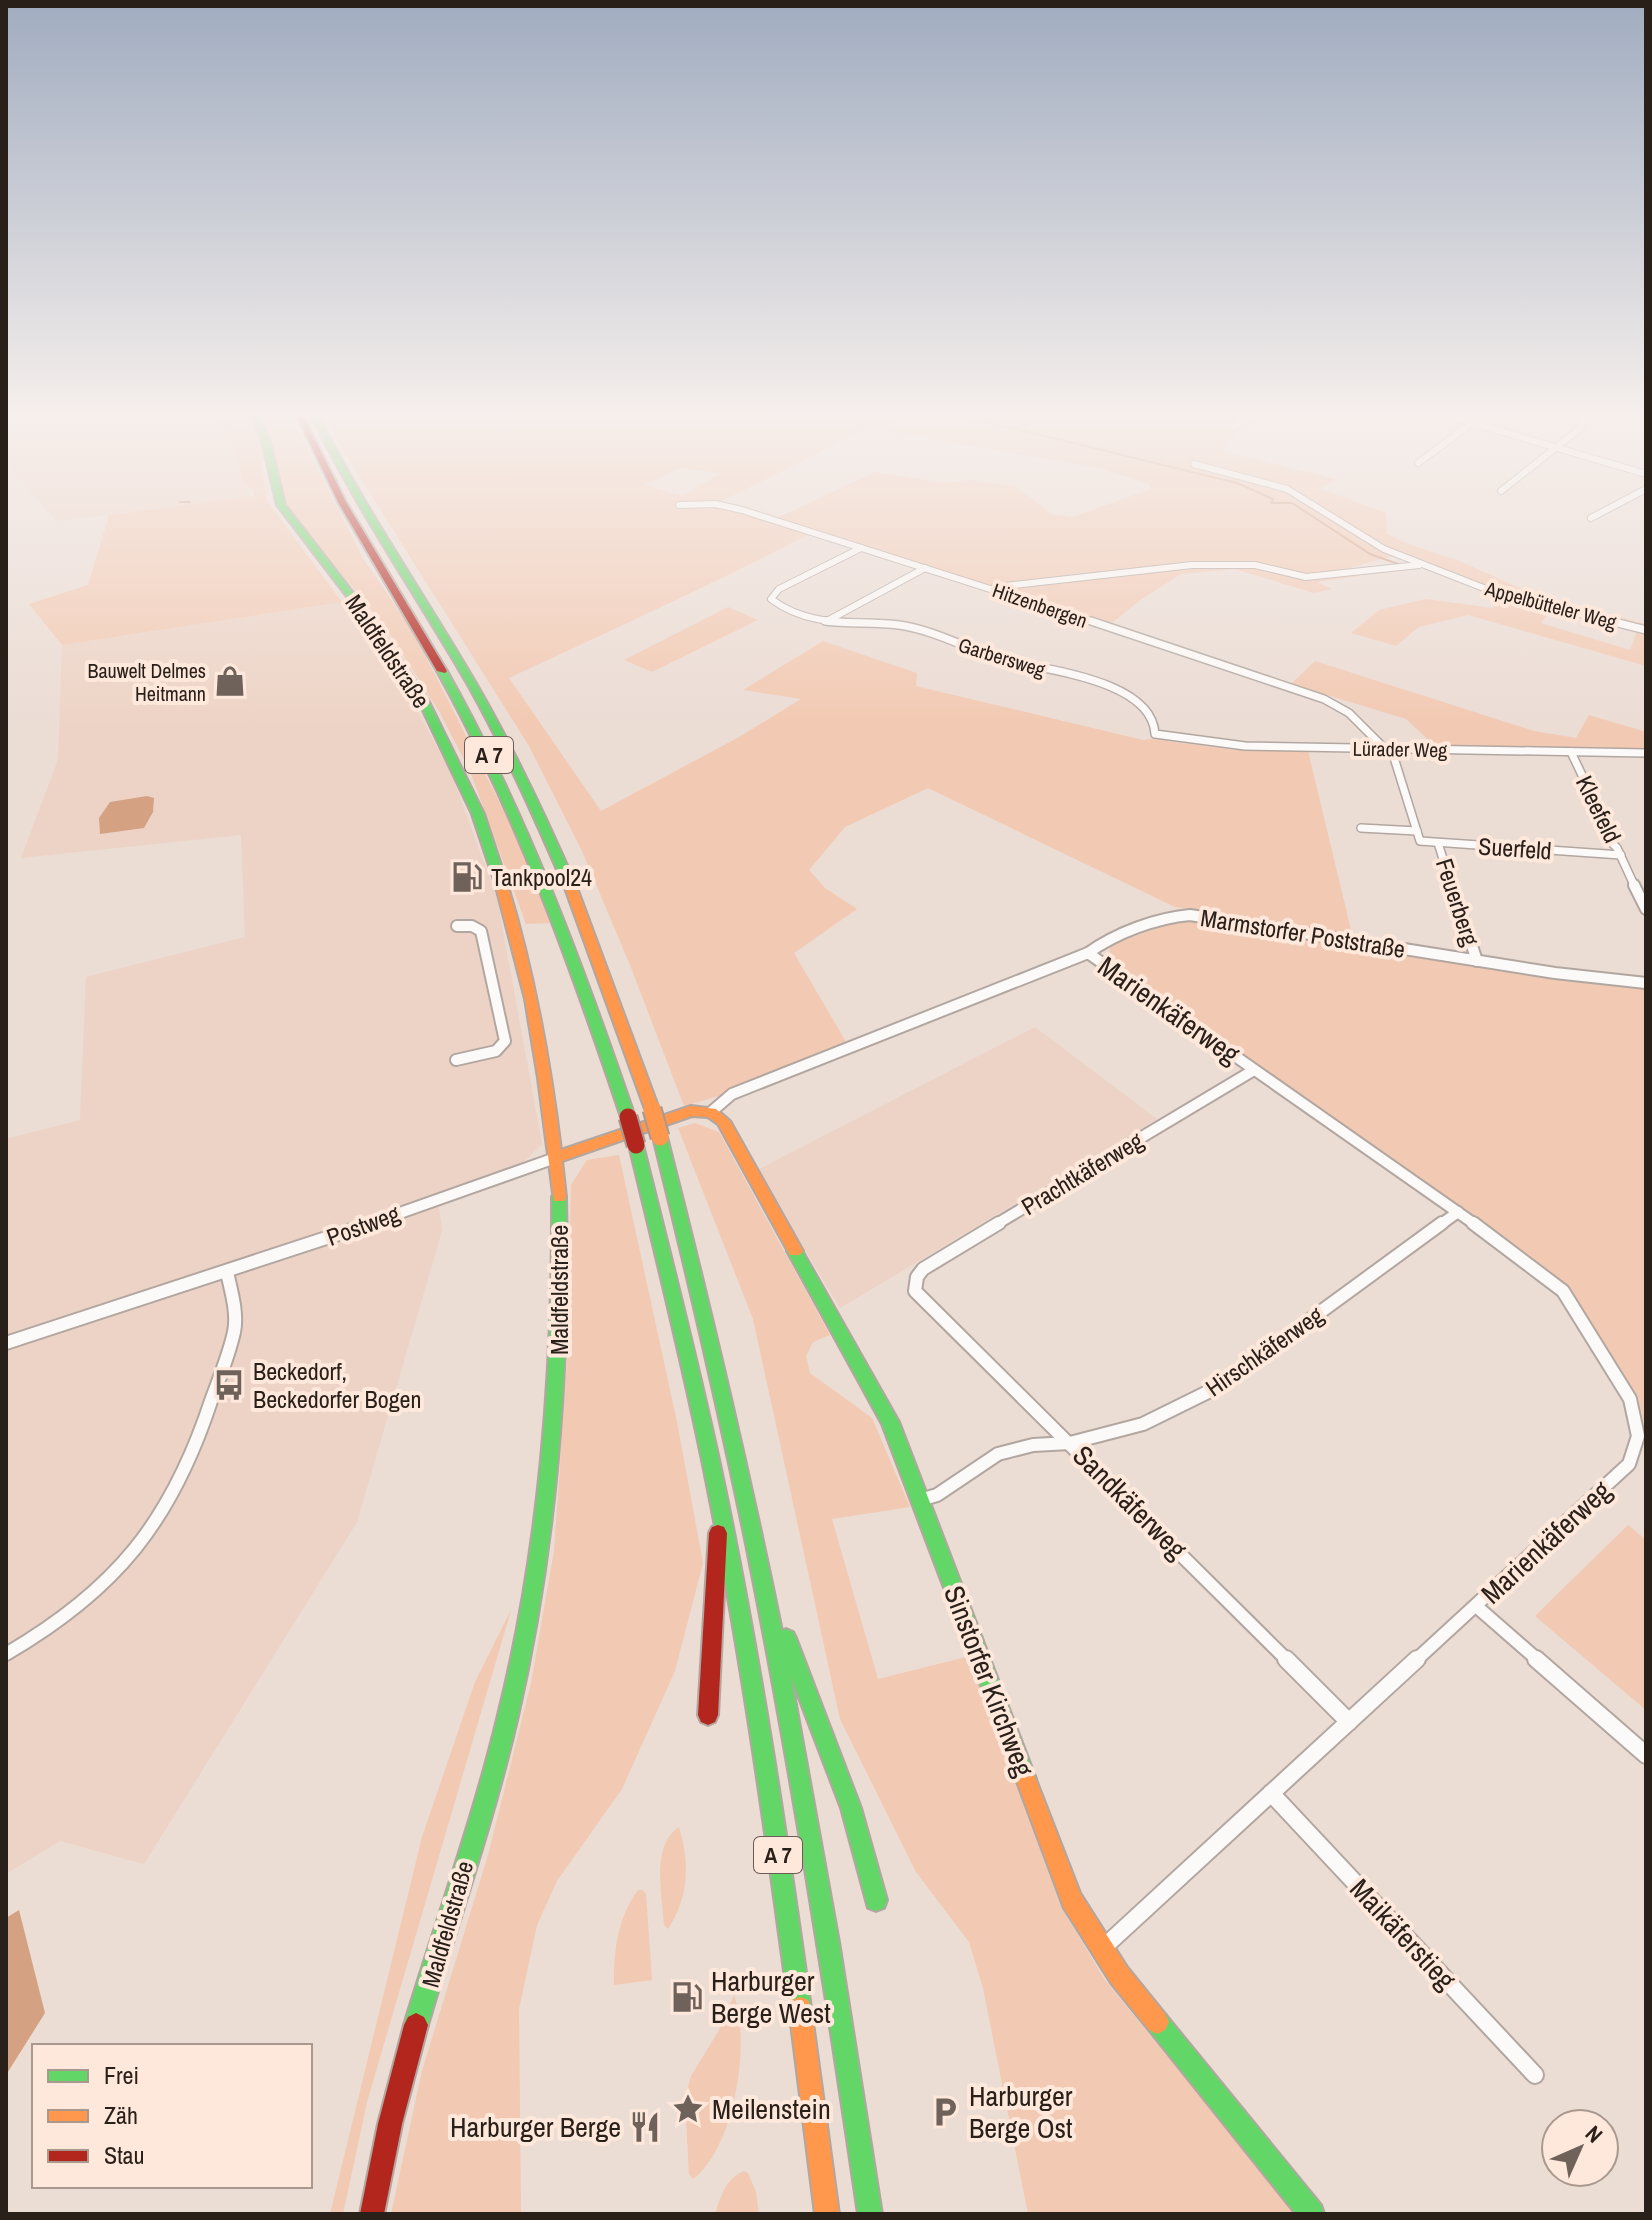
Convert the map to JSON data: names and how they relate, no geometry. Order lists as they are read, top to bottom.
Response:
{
  "streets": {
    "main road": [
      "Maldfeldstraße",
      "A 7",
      "Postweg",
      "Sinstorfer Kirchweg"
    ],
    "street": [
      "Hitzenbergen",
      "Appelbütteler Weg",
      "Garbersweg",
      "Lürader Weg",
      "Kleefeld",
      "Suerfeld",
      "Feuerberg",
      "Marmstorfer Poststraße",
      "Marienkäferweg",
      "Prachtkäferweg",
      "Hirschkäferweg",
      "Sandkäferweg",
      "Maikäferstieg"
    ]
  },
  "crossings": [
    ["Hitzenbergen", "Garbersweg"],
    ["Hitzenbergen", "Lürader Weg"],
    ["Maldfeldstraße", "Postweg"],
    ["Garbersweg", "Lürader Weg"],
    ["Lürader Weg", "Kleefeld"],
    ["Kleefeld", "Suerfeld"],
    ["Suerfeld", "Feuerberg"],
    ["Feuerberg", "Marmstorfer Poststraße"],
    ["Marmstorfer Poststraße", "Marienkäferweg"],
    ["Marmstorfer Poststraße", "Postweg"],
    ["Marmstorfer Poststraße", "Sinstorfer Kirchweg"],
    ["Marienkäferweg", "Prachtkäferweg"],
    ["Marienkäferweg", "Hirschkäferweg"],
    ["Marienkäferweg", "Sandkäferweg"],
    ["Marienkäferweg", "Sinstorfer Kirchweg"],
    ["Marienkäferweg", "Maikäferstieg"],
    ["Prachtkäferweg", "Sandkäferweg"],
    ["Postweg", "Sinstorfer Kirchweg"],
    ["Hirschkäferweg", "Sandkäferweg"],
    ["Hirschkäferweg", "Sinstorfer Kirchweg"]
  ],
  "places": {
    "shop": ["Bauwelt Delmes Heitmann"],
    "fuel station": ["Tankpool24", "Harburger Berge West"],
    "bus stop": ["Beckedorf, Beckedorfer Bogen"],
    "place": ["Meilenstein"],
    "parking": ["Harburger Berge Ost"],
    "restaurant": ["Harburger Berge"]
  },
  "legend": ["Frei", "Zäh", "Stau"],
  "north": "top right"
}
